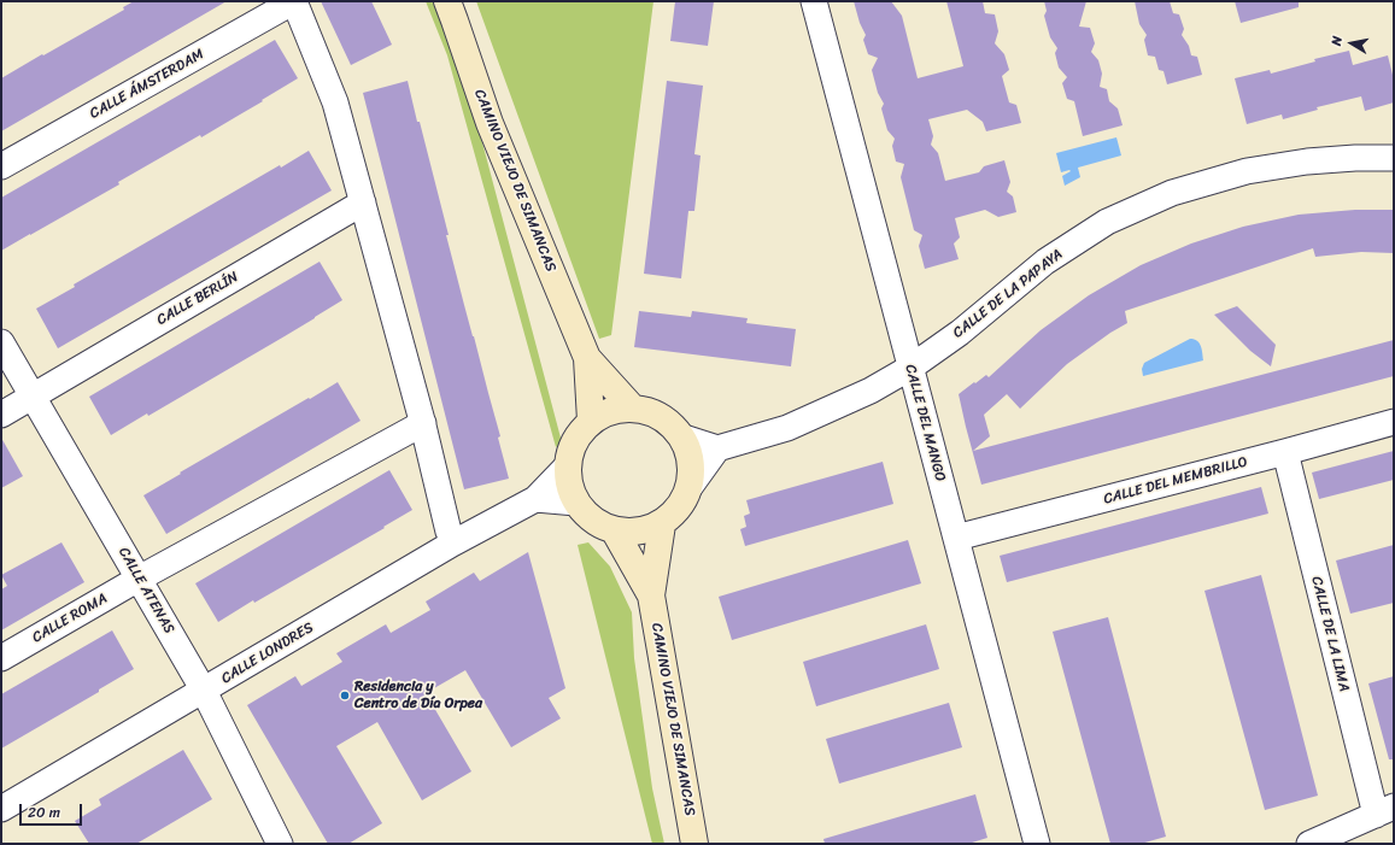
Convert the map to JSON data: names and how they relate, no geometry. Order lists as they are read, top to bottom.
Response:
{
  "streets": {
    "main road": ["CAMINO VIEJO DE SIMANCAS"],
    "street": [
      "CALLE ÁMSTERDAM",
      "CALLE DE LA PAPAYA",
      "CALLE BERLÍN",
      "CALLE DEL MANGO",
      "CALLE DEL MEMBRILLO",
      "CALLE ATENAS",
      "CALLE ROMA",
      "CALLE DE LA LIMA",
      "CALLE LONDRES"
    ]
  },
  "crossings": [
    ["CALLE ÁMSTERDAM", "CALLE BERLÍN"],
    ["CAMINO VIEJO DE SIMANCAS", "CALLE LONDRES"],
    ["CALLE DE LA PAPAYA", "CALLE DEL MANGO"],
    ["CALLE BERLÍN", "CALLE ATENAS"],
    ["CALLE DEL MANGO", "CALLE DEL MEMBRILLO"],
    ["CALLE DEL MEMBRILLO", "CALLE DE LA LIMA"],
    ["CALLE ATENAS", "CALLE ROMA"],
    ["CALLE ATENAS", "CALLE LONDRES"]
  ],
  "places": ["Residencia y Centro de Día Orpea"],
  "scale_bar": "20 m",
  "north": "left"
}
